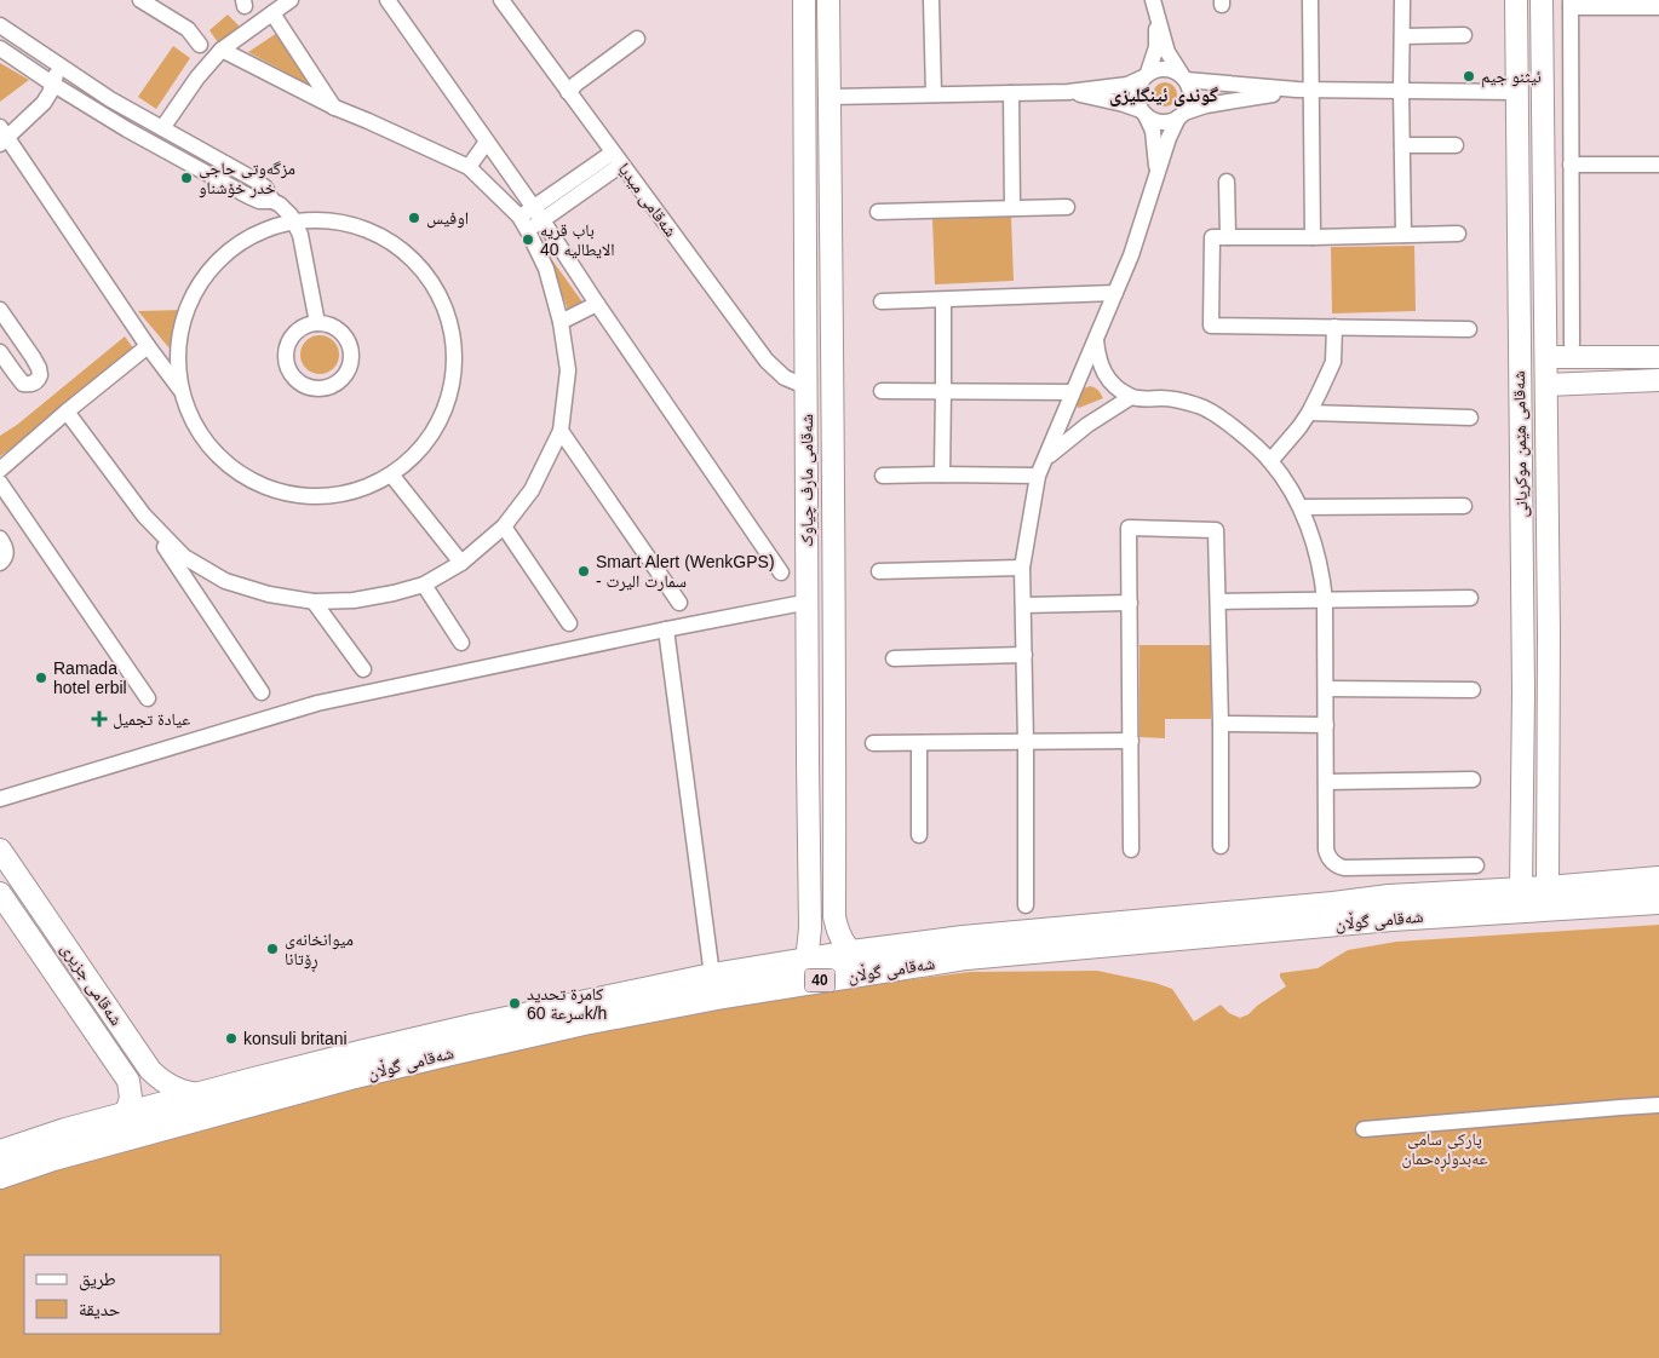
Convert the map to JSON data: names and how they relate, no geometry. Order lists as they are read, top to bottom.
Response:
{
  "streets": {
    "main road": ["شەقامی گوڵان", "40"],
    "street": [
      "شەقامی میدیا",
      "شەقامی هێمن موکریانی",
      "شەقامی مارف چیاوک",
      "شەقامی جزیری"
    ]
  },
  "crossings": [
    ["شەقامی میدیا", "شەقامی مارف چیاوک"],
    ["شەقامی هێمن موکریانی", "شەقامی گوڵان"],
    ["شەقامی مارف چیاوک", "شەقامی گوڵان"],
    ["شەقامی گوڵان", "شەقامی جزیری"]
  ],
  "districts": ["گوندی ئینگلیزی"],
  "parks": ["پارکی سامی عەبدولڕەحمان"],
  "places": {
    "other": [
      "ئيثنو جيم",
      "مزگه‌وتی حاجی خدر خۆشناو",
      "اوفيس",
      "باب قريه الايطاليه 40",
      "Smart Alert (WenkGPS) - سمارت اليرت",
      "Ramada hotel erbil",
      "میوانخانەی ڕۆتانا",
      "كامرة تحديد سرعة 60k/h",
      "konsuli britani"
    ],
    "health": ["عيادة تجميل"]
  },
  "legend": ["طريق", "حديقة"]
}
